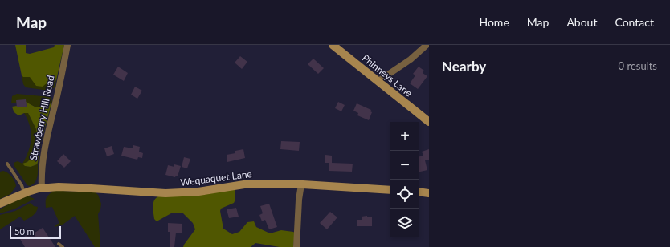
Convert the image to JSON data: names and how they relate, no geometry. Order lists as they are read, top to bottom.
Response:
{
  "streets": {
    "main road": ["Phinneys Lane", "Wequaquet Lane"],
    "street": ["Strawberry Hill Road"]
  },
  "crossings": [
    ["Strawberry Hill Road", "Wequaquet Lane"]
  ],
  "scale_bar": "50 m",
  "page": {
    "header": "Map",
    "nav": [
      "Home",
      "Map",
      "About",
      "Contact"
    ],
    "heading": ["Nearby", "0 results"],
    "map_buttons": ["+", "−"],
    "scale": "50 m"
  }
}
